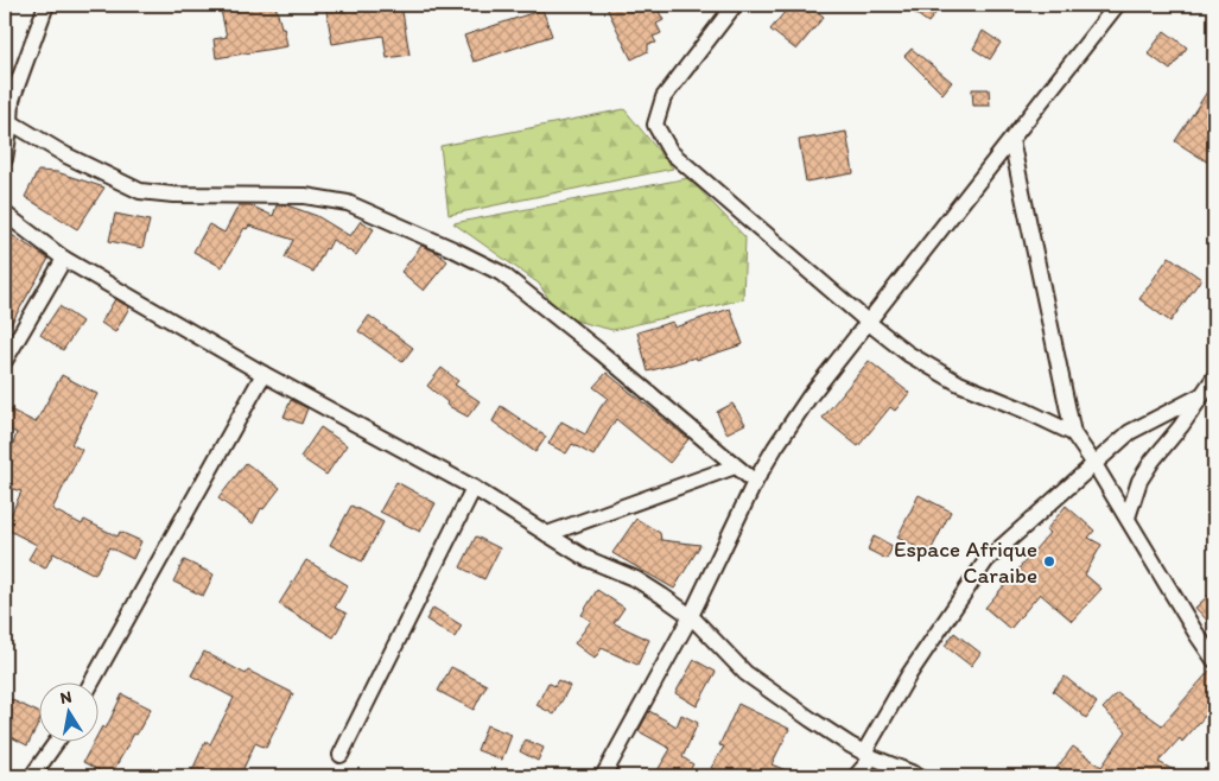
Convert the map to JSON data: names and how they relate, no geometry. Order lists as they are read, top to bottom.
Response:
{
  "places": ["Espace Afrique Caraibe"],
  "north": "top"
}
